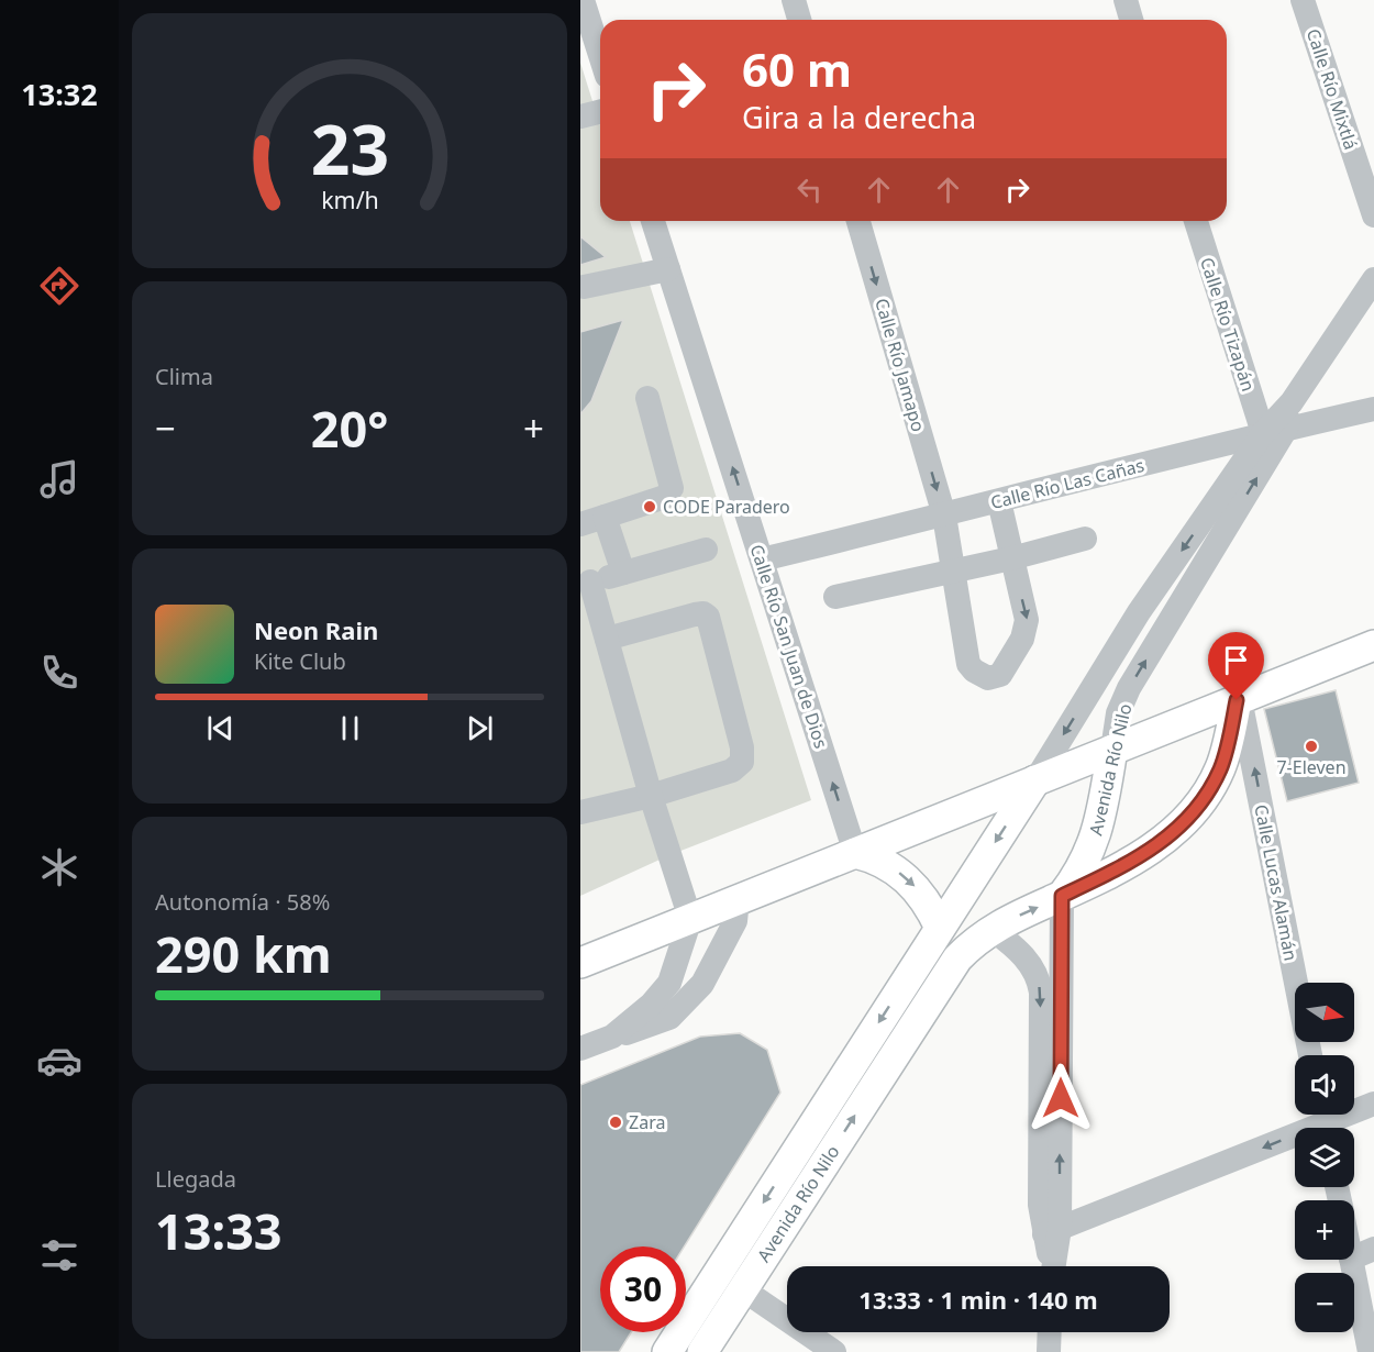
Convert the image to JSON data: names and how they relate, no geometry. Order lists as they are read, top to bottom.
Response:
{
  "streets": {
    "main road": ["Avenida Río Nilo"],
    "street": [
      "Calle Río Mixtlá",
      "Calle Río Tizapán",
      "Calle Río Jamapo",
      "Calle Río Las Cañas",
      "Calle Río San Juan de Dios",
      "Calle Lucas Alamán"
    ]
  },
  "crossings": [
    ["Calle Río Tizapán", "Calle Río Las Cañas"],
    ["Calle Río Tizapán", "Avenida Río Nilo"],
    ["Calle Río Jamapo", "Calle Río Las Cañas"],
    ["Calle Río Las Cañas", "Calle Río San Juan de Dios"],
    ["Calle Río Las Cañas", "Avenida Río Nilo"]
  ],
  "one_way": ["Calle Lucas Alamán"],
  "places": ["CODE Paradero", "7-Eleven", "Zara"],
  "north": "right",
  "page": {
    "tabs": "13:32",
    "turn": ["60 m", "Gira a la derecha"],
    "tile": [
      "Clima",
      ["Autonomía · 58%", "290 km"],
      ["Llegada", "13:33"]
    ],
    "heat": ["−", "20°", "+"],
    "song": ["Neon Rain", "Kite Club"],
    "map_buttons": ["+", "−"],
    "limit": "30",
    "trip": "13:33 · 1 min · 140 m",
    "gauge": ["23", "km/h"]
  }
}
